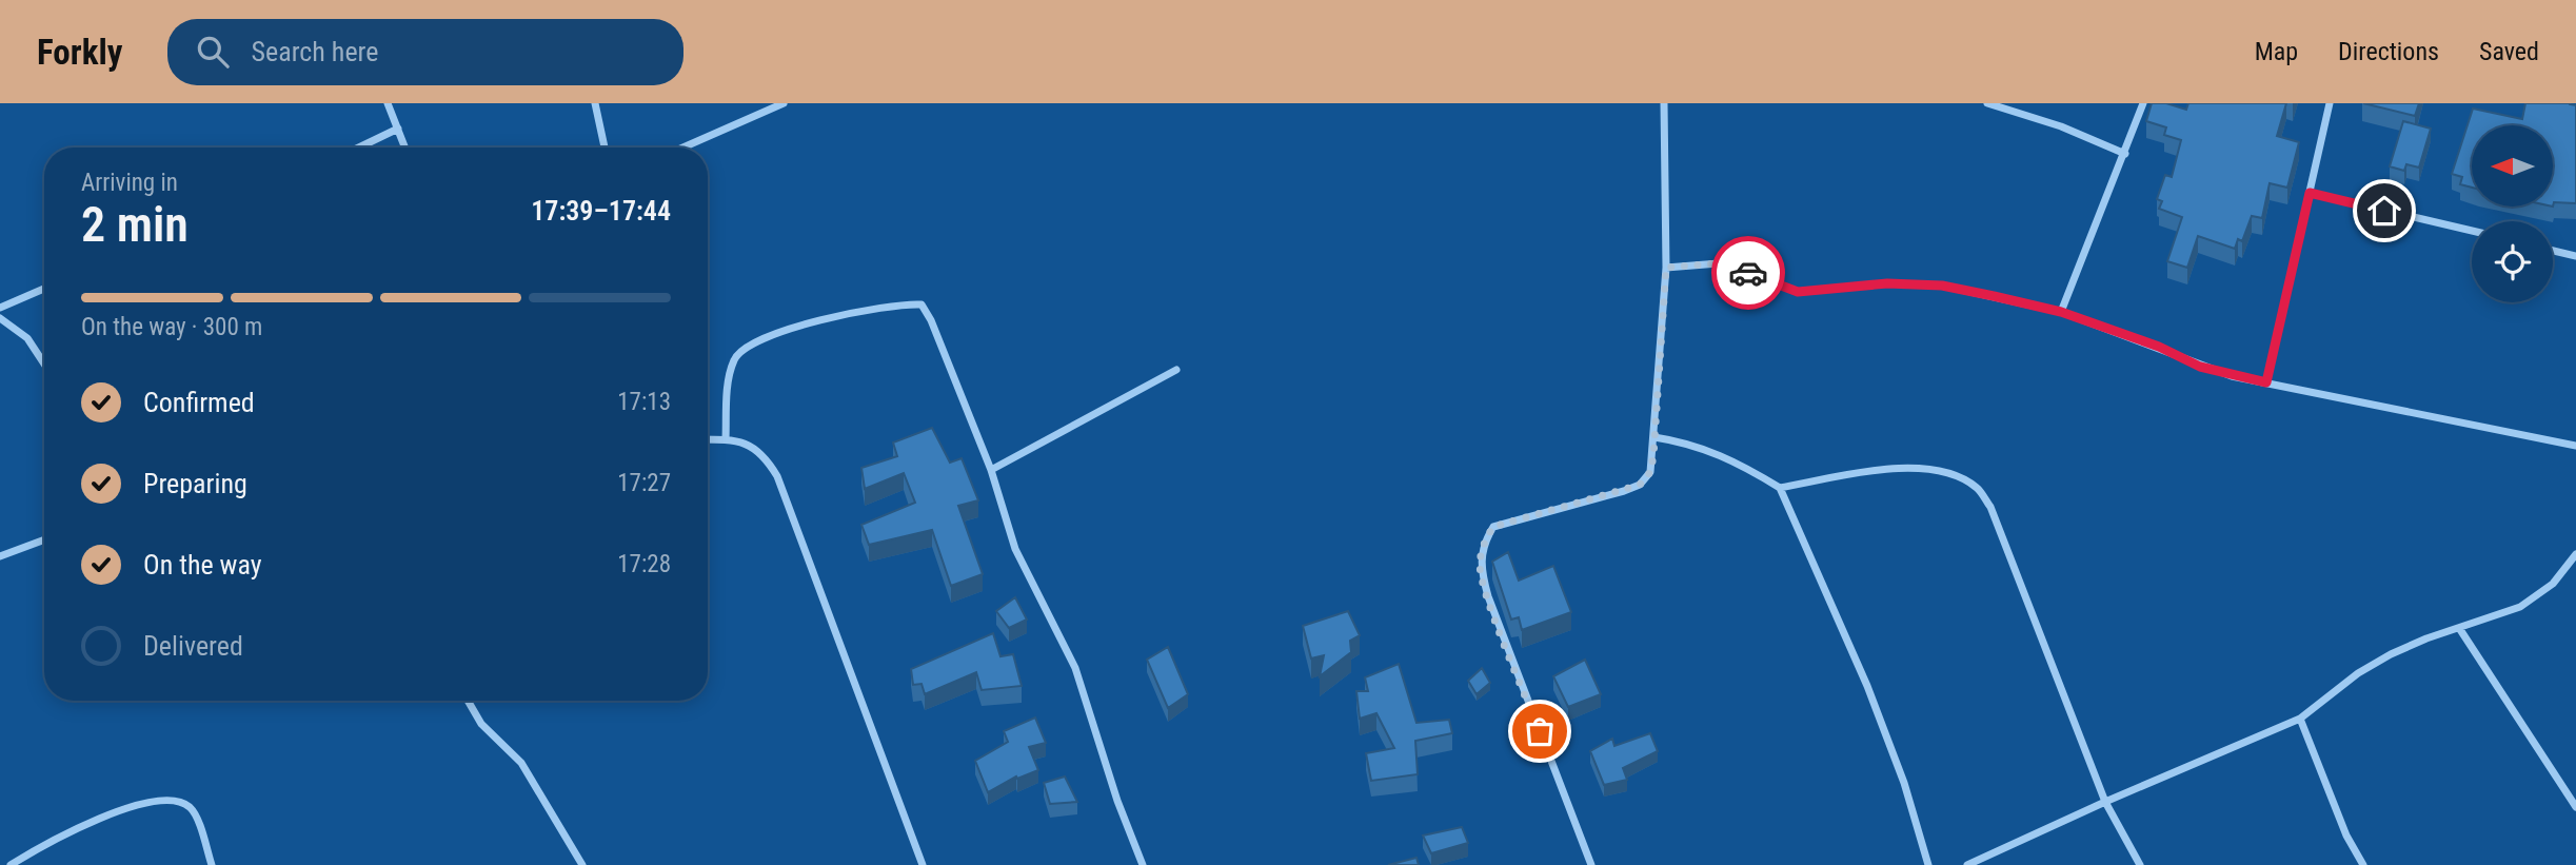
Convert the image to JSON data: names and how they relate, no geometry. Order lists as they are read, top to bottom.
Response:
{
  "north": "left",
  "page": {
    "header": "Forkly",
    "search": "Search here",
    "nav": ["Map", "Directions", "Saved"],
    "heading": ["2 min", "Arriving in", "17:39–17:44"],
    "bar": "On the way · 300 m",
    "list": [
      ["Confirmed", "17:13"],
      ["Preparing", "17:27"],
      ["On the way", "17:28"],
      "Delivered"
    ]
  }
}
